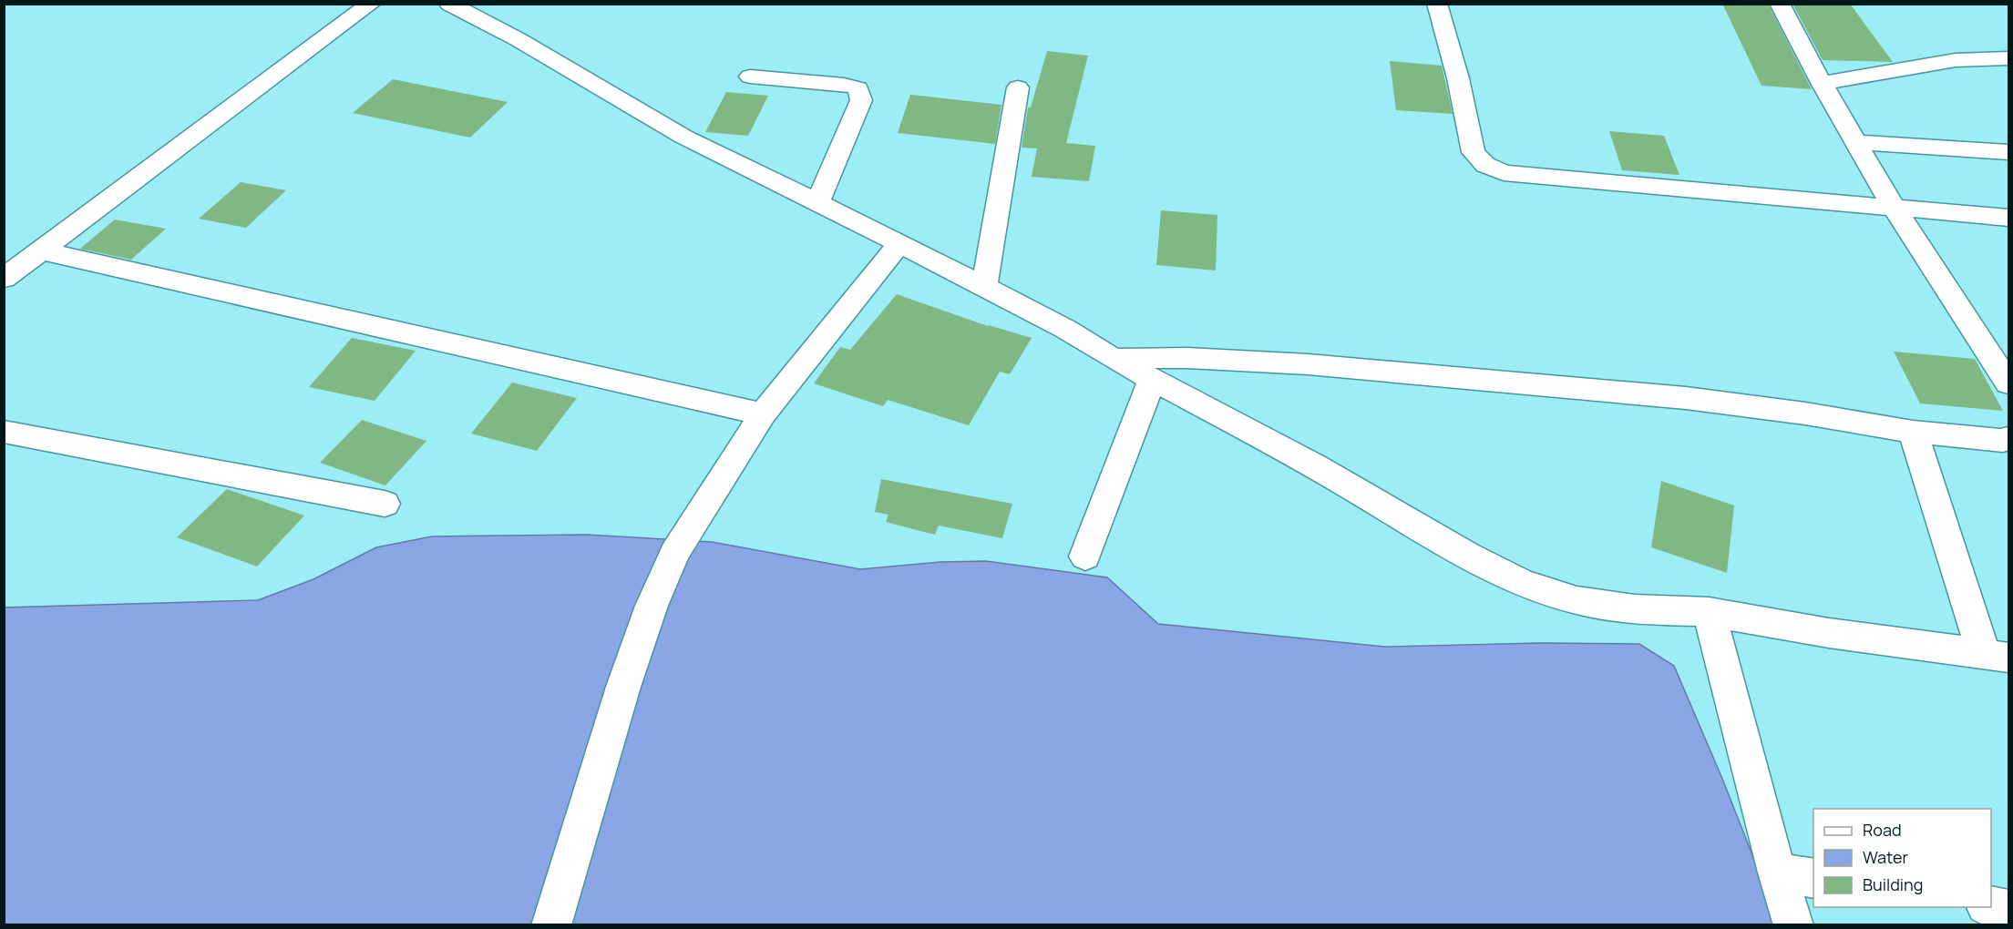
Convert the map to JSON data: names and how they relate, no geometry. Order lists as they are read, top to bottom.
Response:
{
  "legend": ["Road", "Water", "Building"]
}
